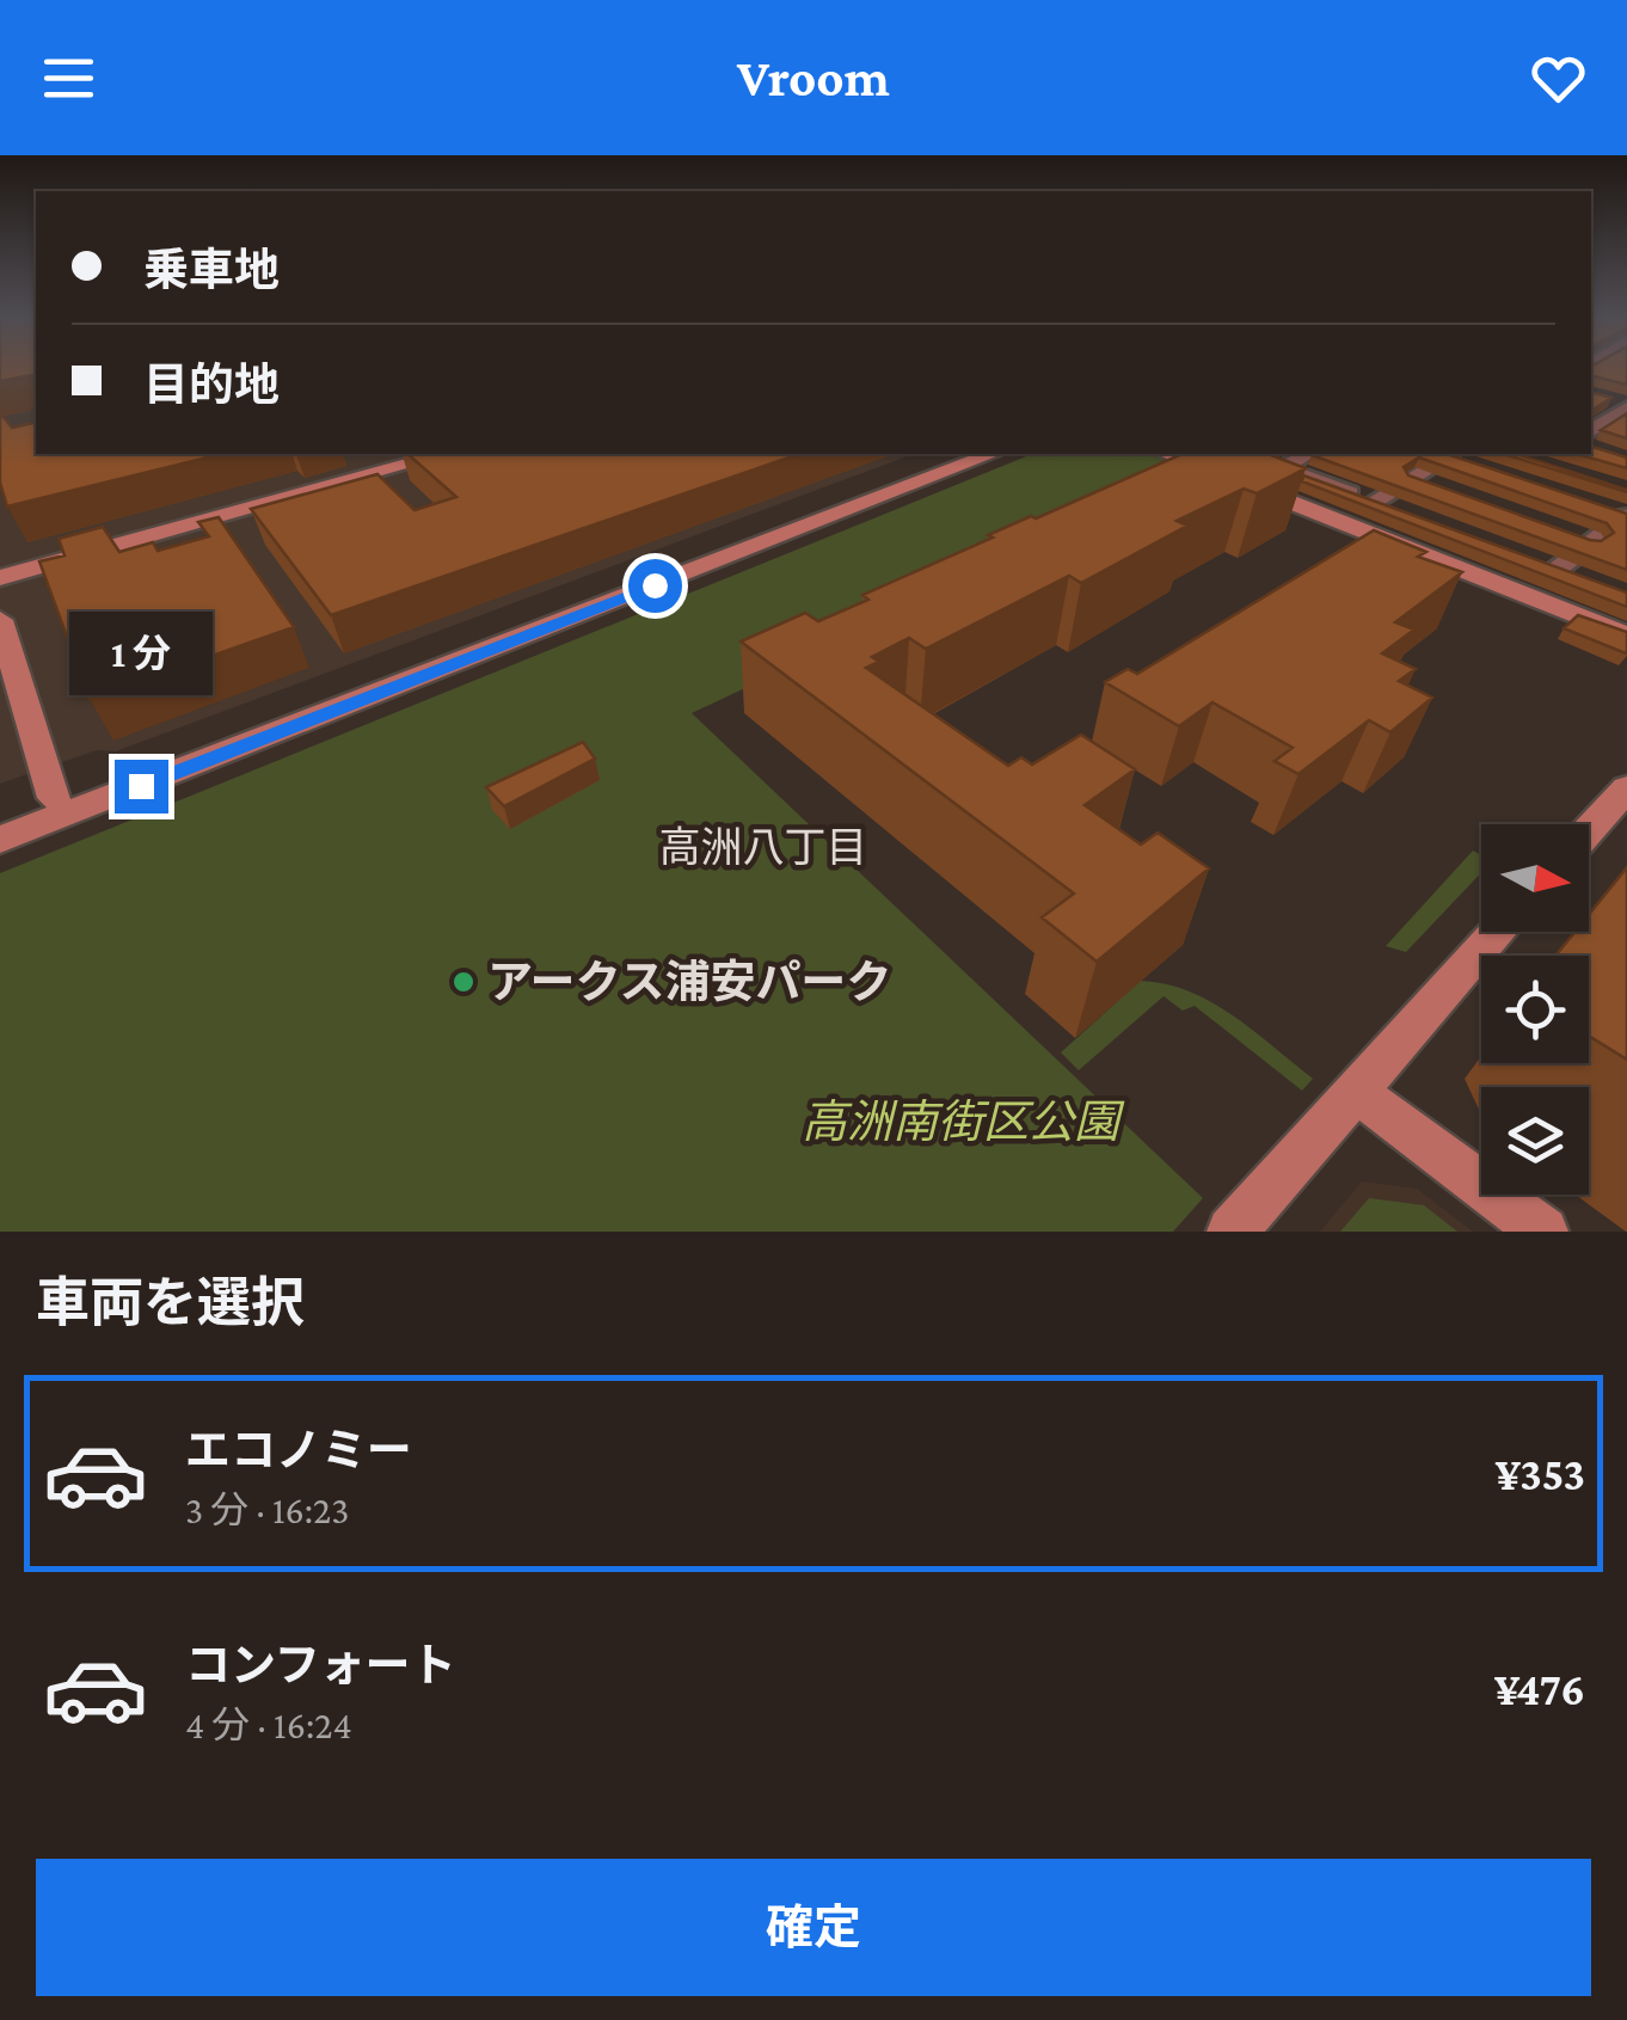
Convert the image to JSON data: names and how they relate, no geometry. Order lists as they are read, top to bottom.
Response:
{
  "districts": ["高洲八丁目"],
  "parks": ["高洲南街区公園"],
  "places": ["アークス浦安パーク"],
  "north": "right",
  "page": {
    "header": "Vroom",
    "banner": ["乗車地", "目的地"],
    "bubble": "1 分",
    "heading": "車両を選択",
    "list": [
      {
        "name": "エコノミー",
        "note": "3 分 · 16:23",
        "value": "¥353"
      },
      {
        "name": "コンフォート",
        "note": "4 分 · 16:24",
        "value": "¥476"
      }
    ],
    "buttons": "確定"
  }
}
